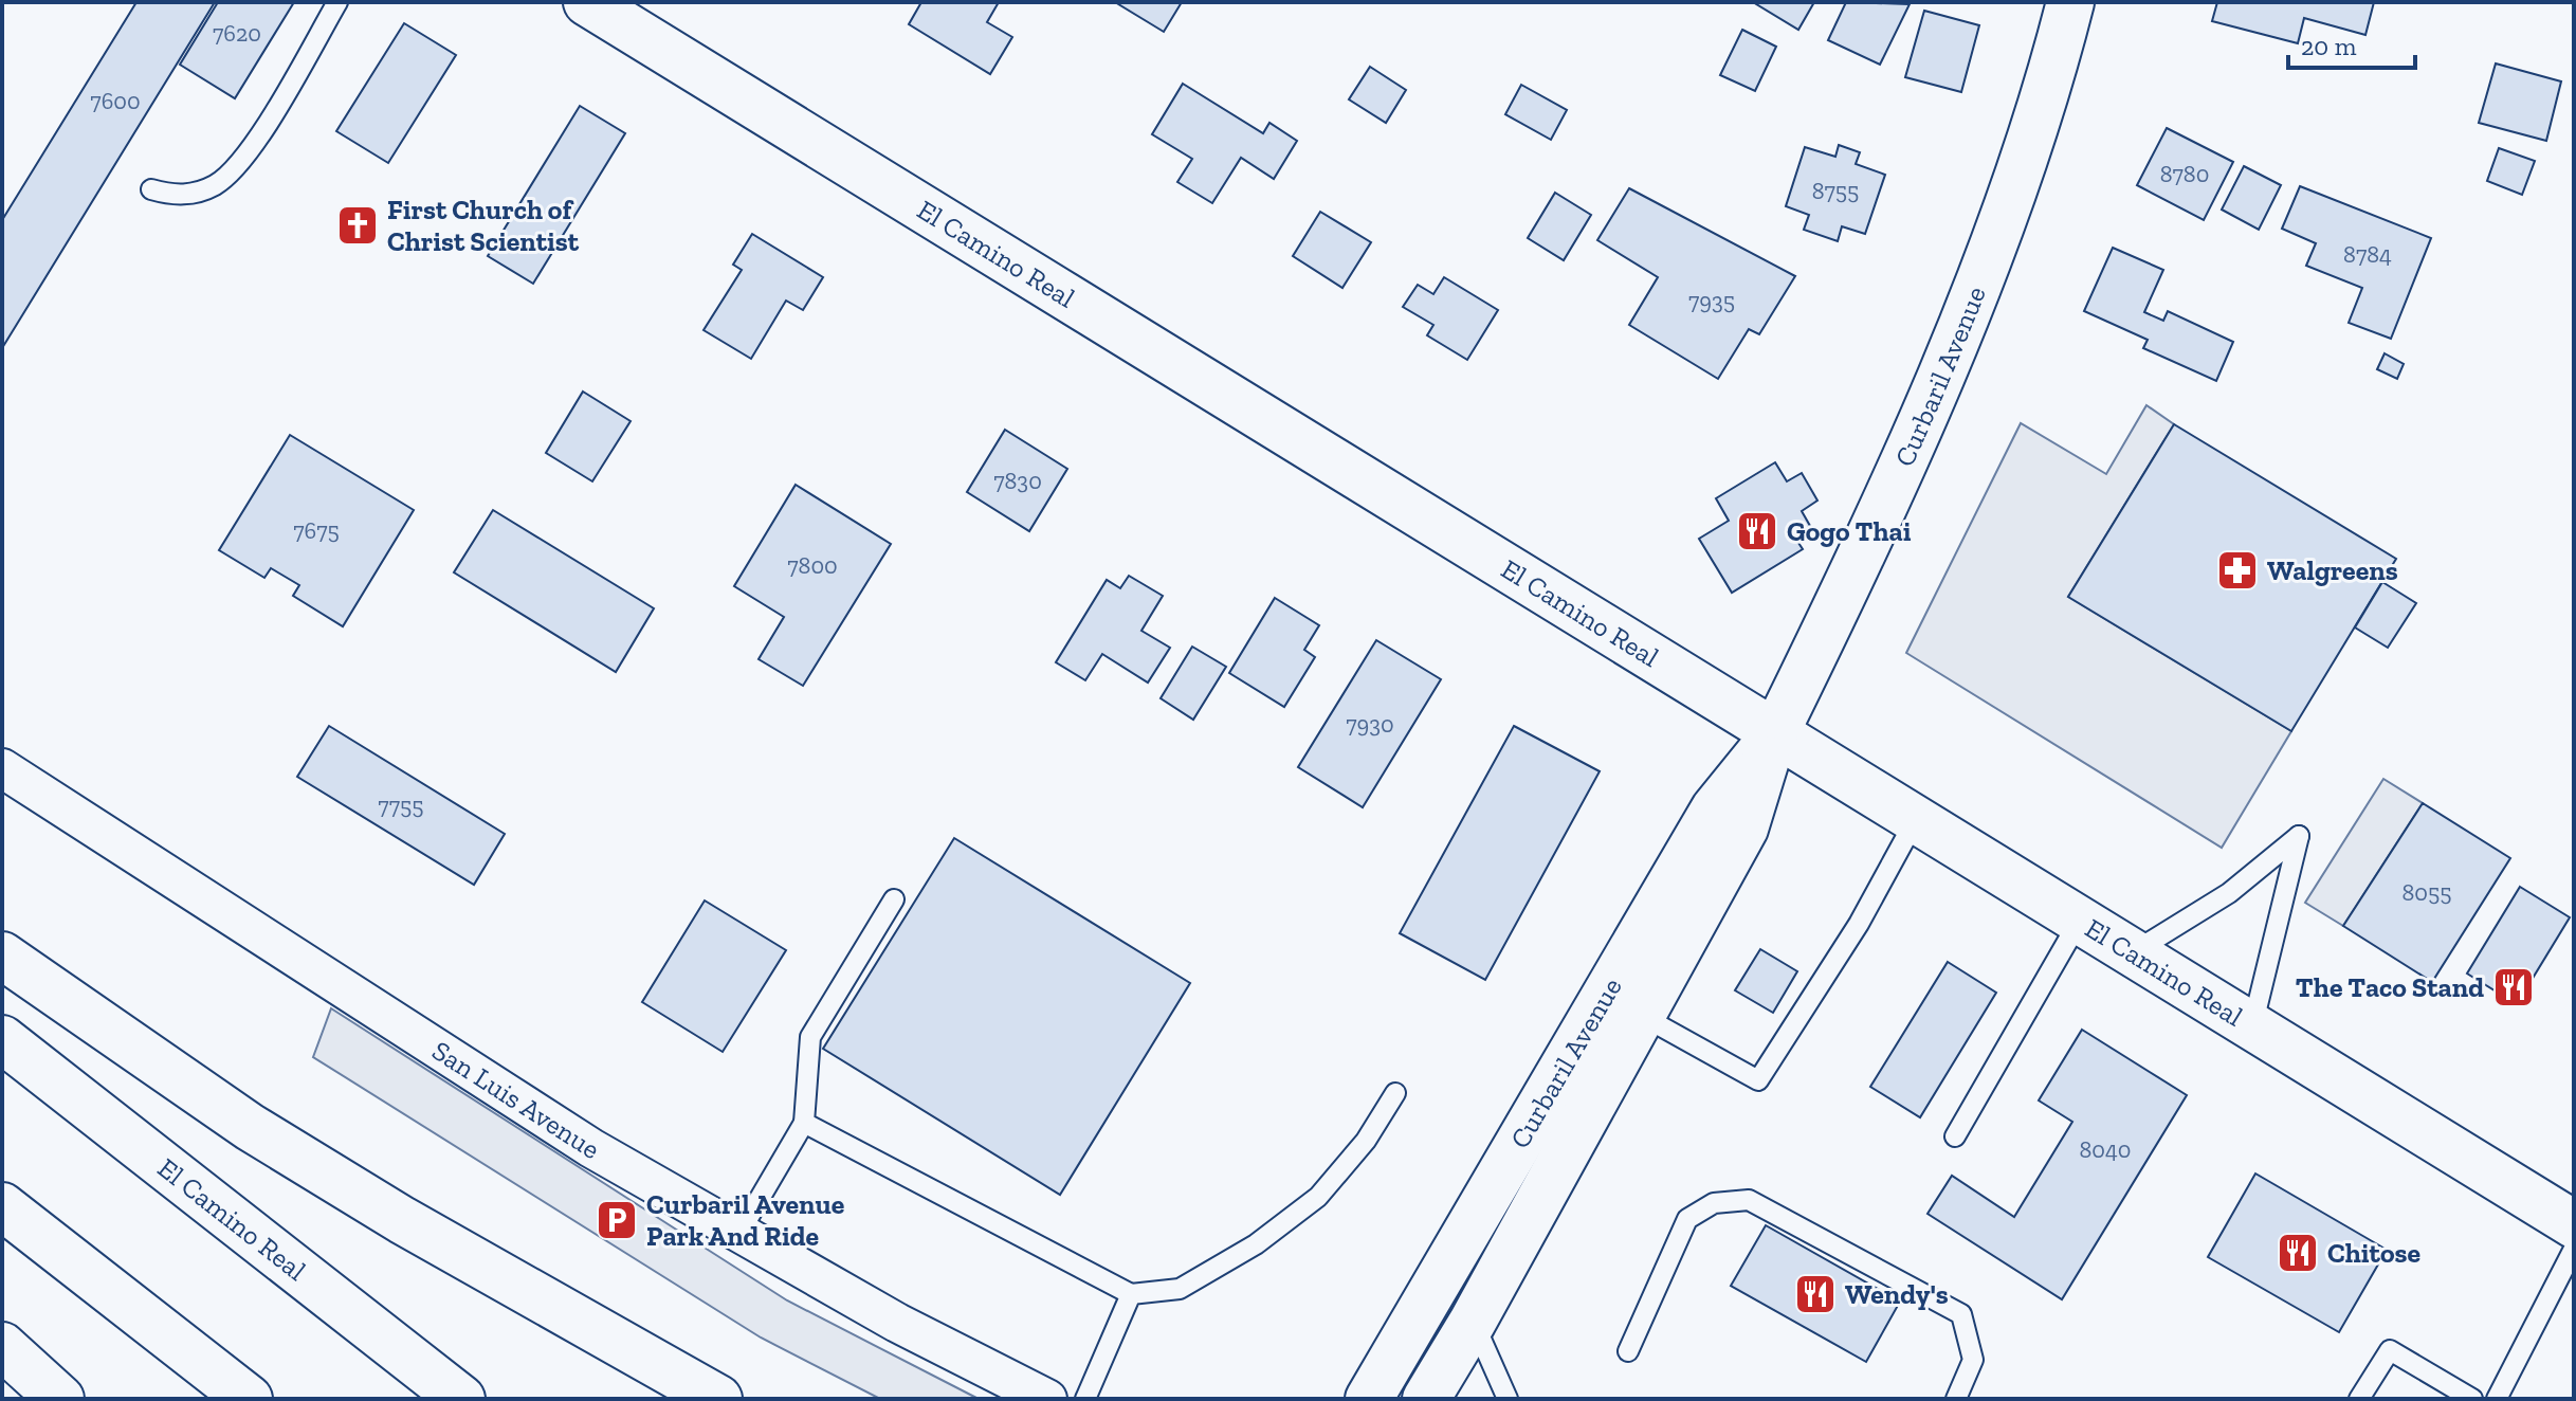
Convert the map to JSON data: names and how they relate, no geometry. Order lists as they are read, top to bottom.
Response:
{
  "streets": {
    "main road": ["El Camino Real", "Curbaril Avenue"],
    "street": ["San Luis Avenue"]
  },
  "crossings": [
    ["El Camino Real", "Curbaril Avenue"]
  ],
  "places": {
    "church": ["First Church of Christ Scientist"],
    "restaurant": [
      "Gogo Thai",
      "The Taco Stand",
      "Chitose",
      "Wendy's"
    ],
    "pharmacy": ["Walgreens"],
    "parking": ["Curbaril Avenue Park And Ride"]
  },
  "house_numbers": [
    "7620",
    "7600",
    "8780",
    "8755",
    "8784",
    "7935",
    "7830",
    "7675",
    "7800",
    "7930",
    "7755",
    "8055",
    "8040"
  ],
  "scale_bar": "20 m"
}
